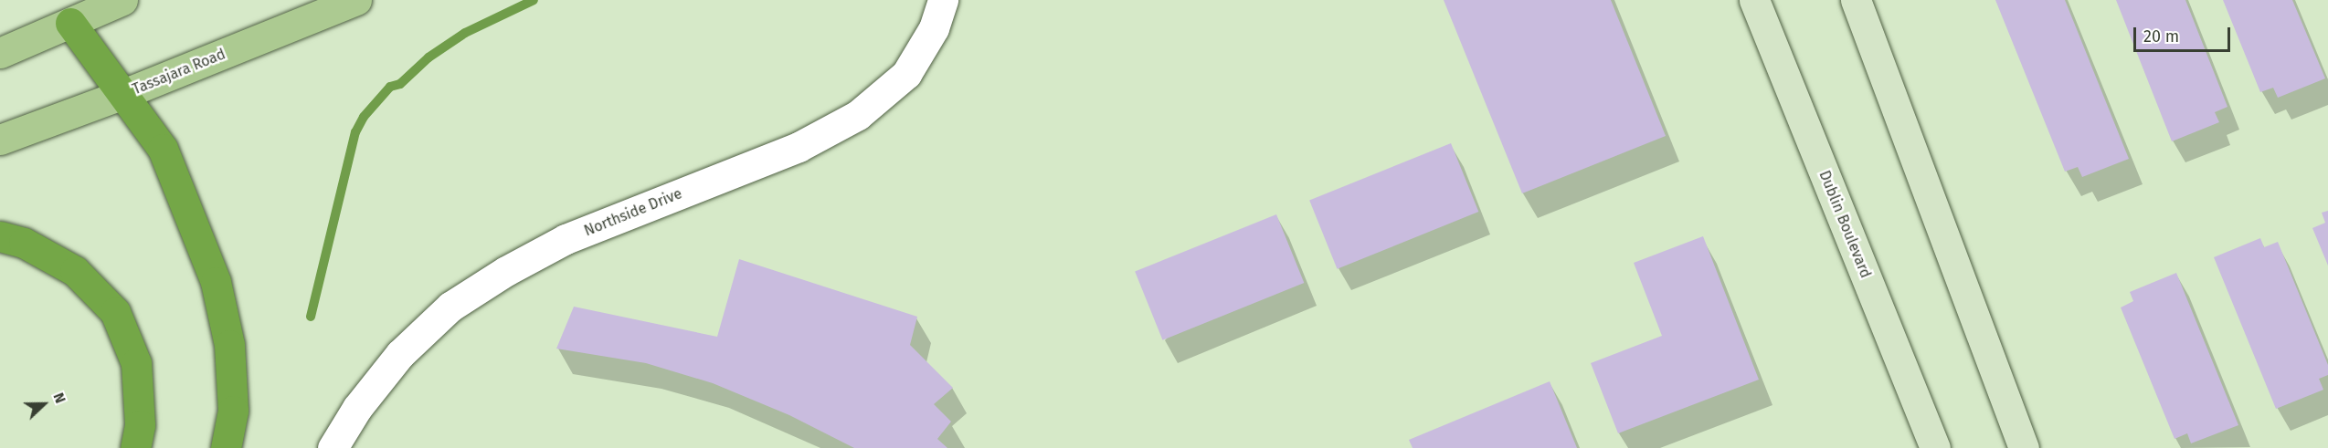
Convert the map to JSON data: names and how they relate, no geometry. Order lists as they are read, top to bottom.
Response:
{
  "streets": {
    "main road": ["Tassajara Road", "Dublin Boulevard"],
    "street": ["Northside Drive"]
  },
  "scale_bar": "20 m",
  "north": "right"
}
